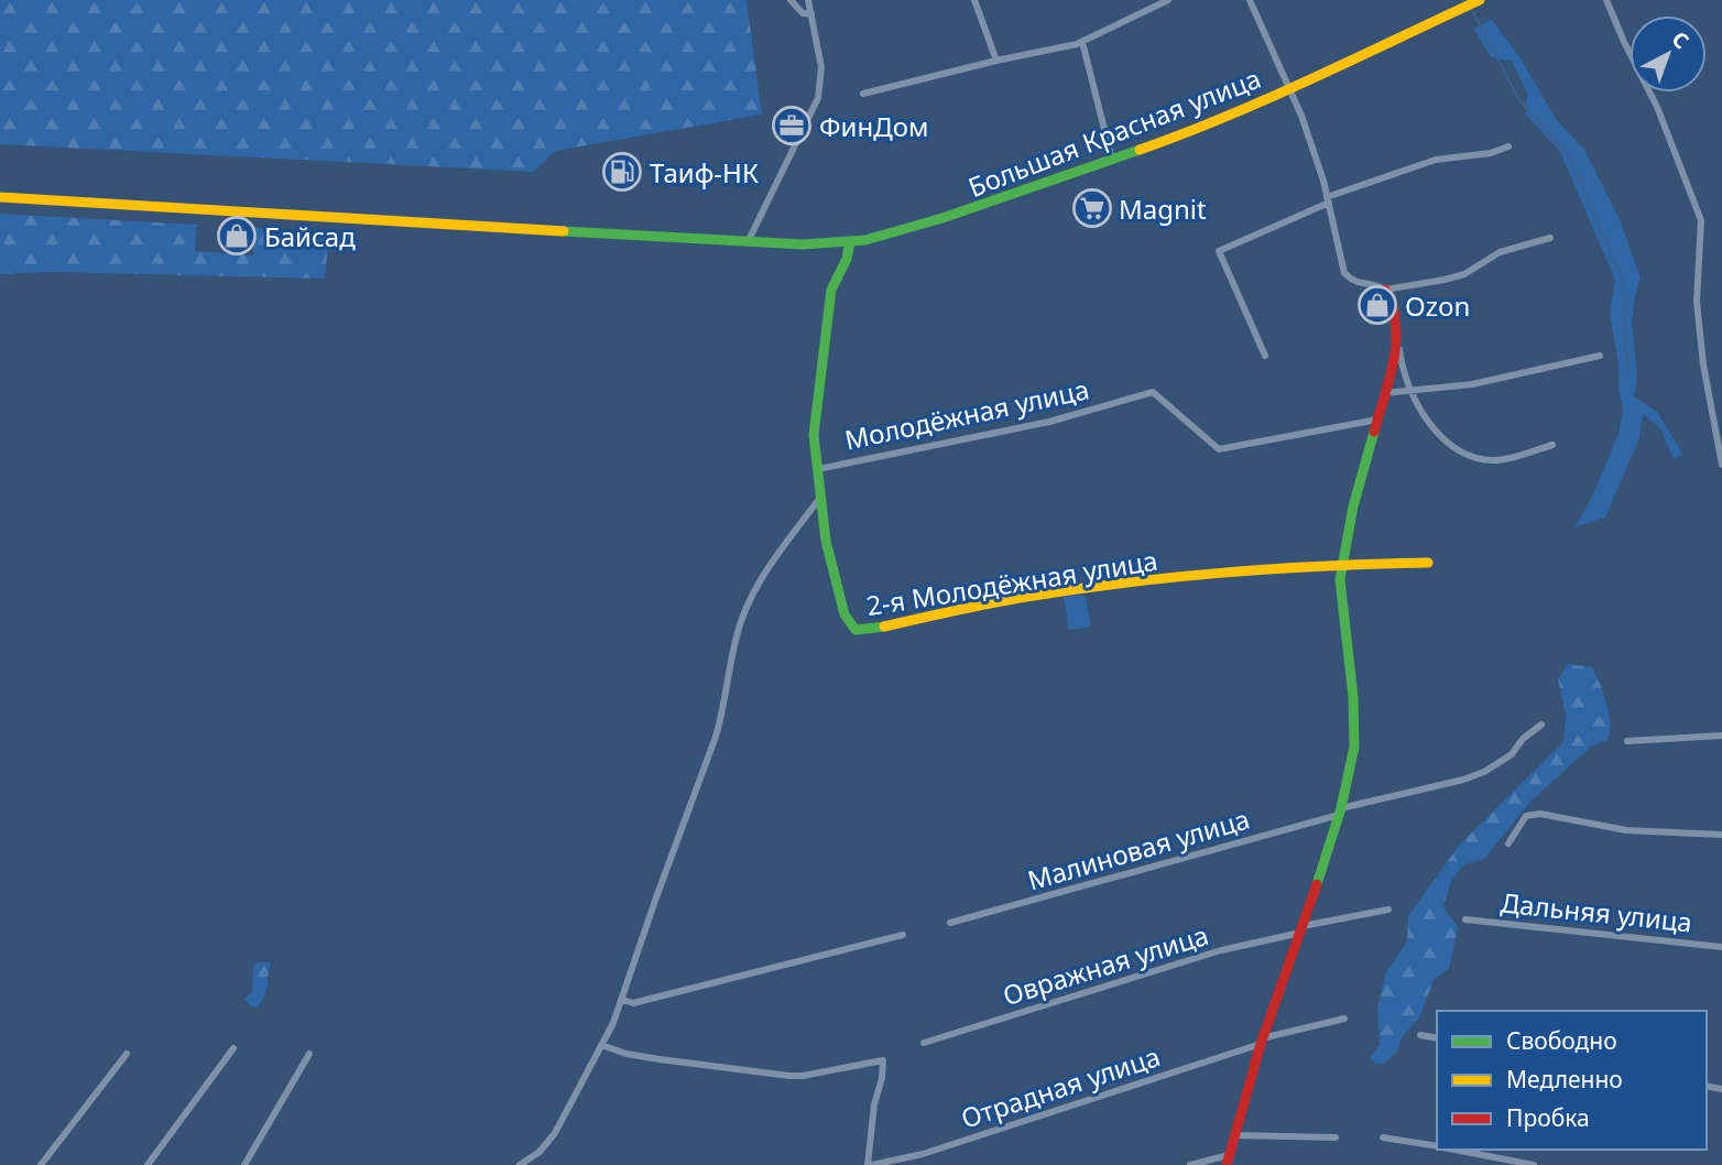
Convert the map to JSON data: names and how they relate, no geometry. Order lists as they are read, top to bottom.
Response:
{
  "streets": {
    "street": [
      "Большая Красная улица",
      "Молодёжная улица",
      "2-я Молодёжная улица",
      "Малиновая улица",
      "Дальняя улица",
      "Овражная улица",
      "Отрадная улица"
    ]
  },
  "crossings": [
    ["Большая Красная улица", "2-я Молодёжная улица"],
    ["Молодёжная улица", "2-я Молодёжная улица"]
  ],
  "places": {
    "office": ["ФинДом"],
    "fuel station": ["Таиф-НК"],
    "supermarket": ["Magnit"],
    "shop": ["Байсад", "Ozon"]
  },
  "legend": ["Свободно", "Медленно", "Пробка"],
  "north": "top right"
}
